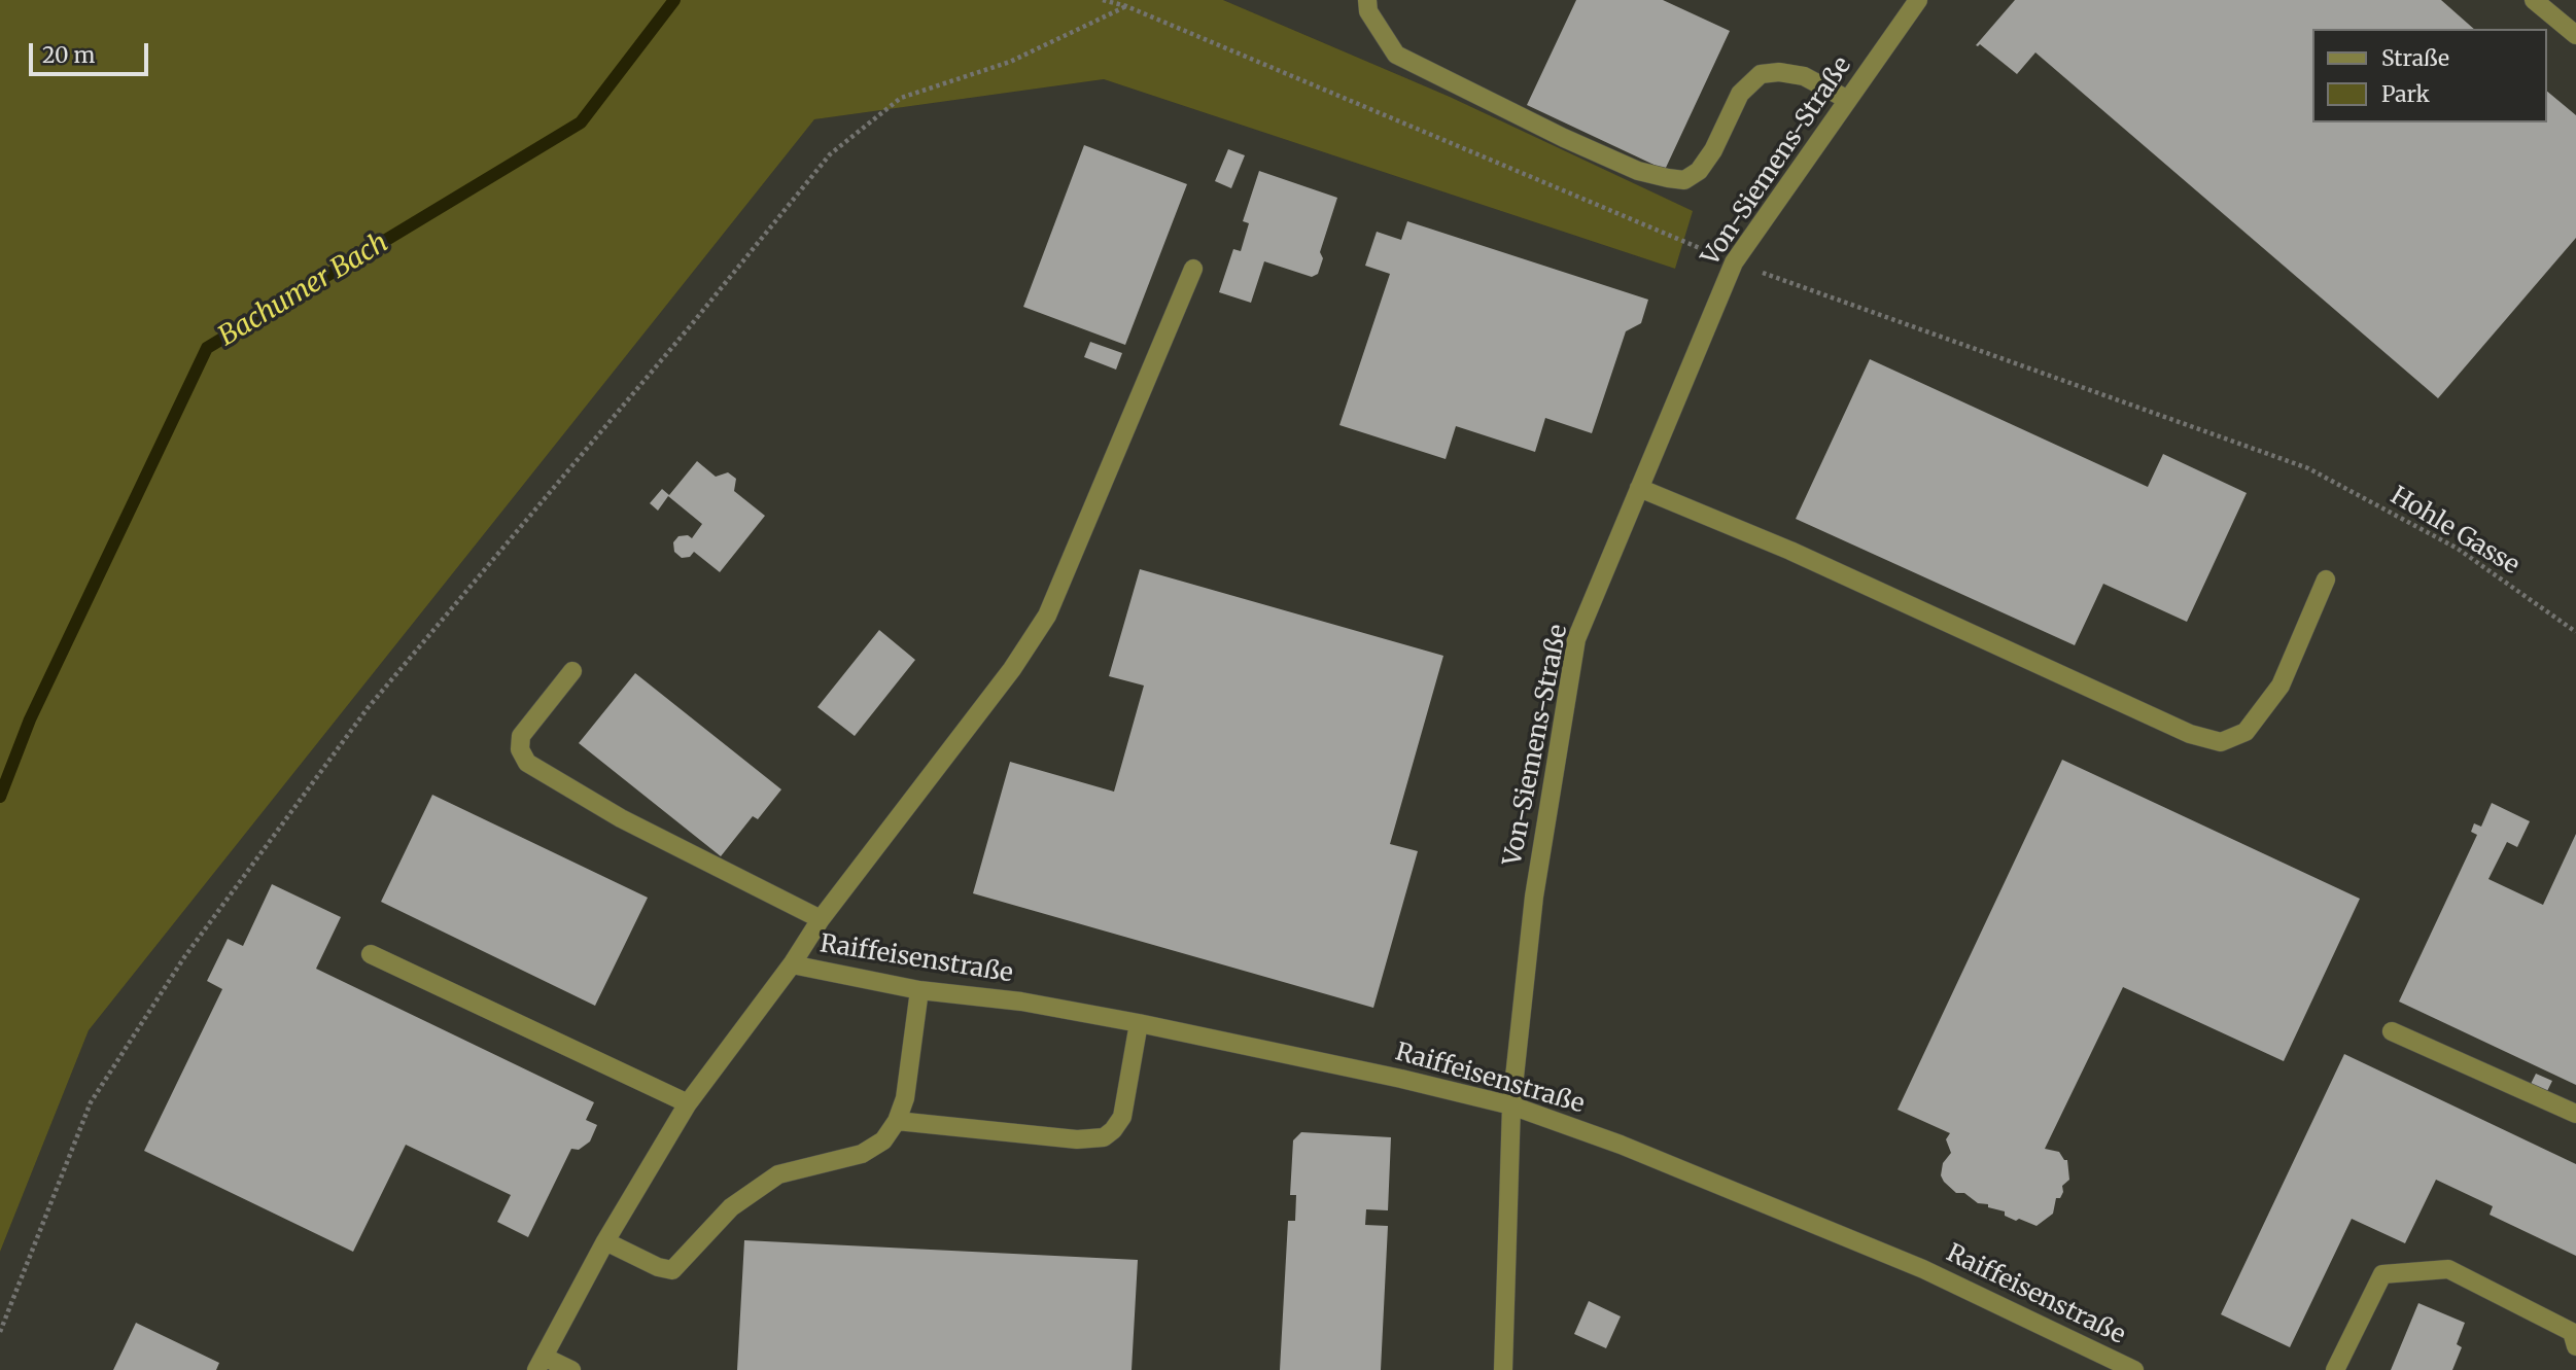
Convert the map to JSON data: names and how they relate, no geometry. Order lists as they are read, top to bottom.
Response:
{
  "streets": {
    "street": ["Von-Siemens-Straße", "Raiffeisenstraße"],
    "path": ["Hohle Gasse"]
  },
  "crossings": [
    ["Von-Siemens-Straße", "Raiffeisenstraße"]
  ],
  "water": ["Bachumer Bach"],
  "legend": ["Straße", "Park"],
  "scale_bar": "20 m"
}
